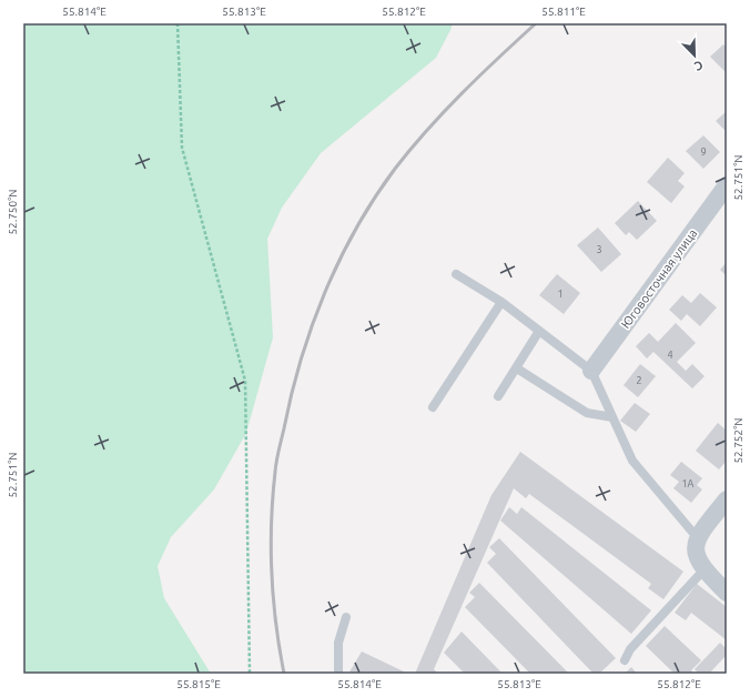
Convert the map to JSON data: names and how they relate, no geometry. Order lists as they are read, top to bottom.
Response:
{
  "streets": {
    "street": ["Юговосточная улица"]
  },
  "house_numbers": [
    "9",
    "3",
    "1",
    "4",
    "2",
    "1А"
  ],
  "north": "bottom right",
  "coordinates": [
    "55.814°E",
    "55.813°E",
    "55.812°E",
    "55.811°E",
    "52.751°N",
    "52.750°N",
    "52.752°N",
    "55.815°E"
  ]
}
